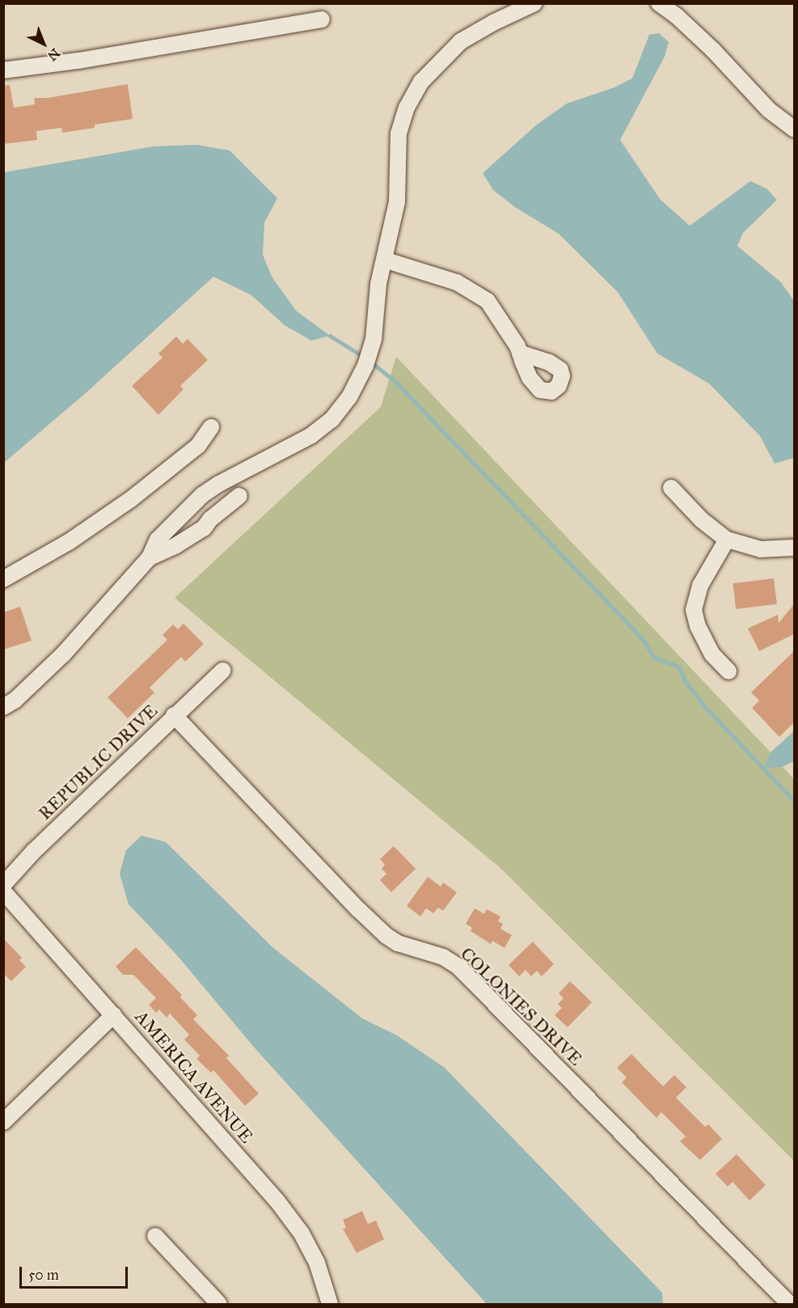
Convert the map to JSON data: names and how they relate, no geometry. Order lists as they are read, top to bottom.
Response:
{
  "streets": {
    "street": ["REPUBLIC DRIVE", "COLONIES DRIVE", "AMERICA AVENUE"]
  },
  "crossings": [
    ["REPUBLIC DRIVE", "COLONIES DRIVE"]
  ],
  "scale_bar": "50 m",
  "north": "bottom right"
}
